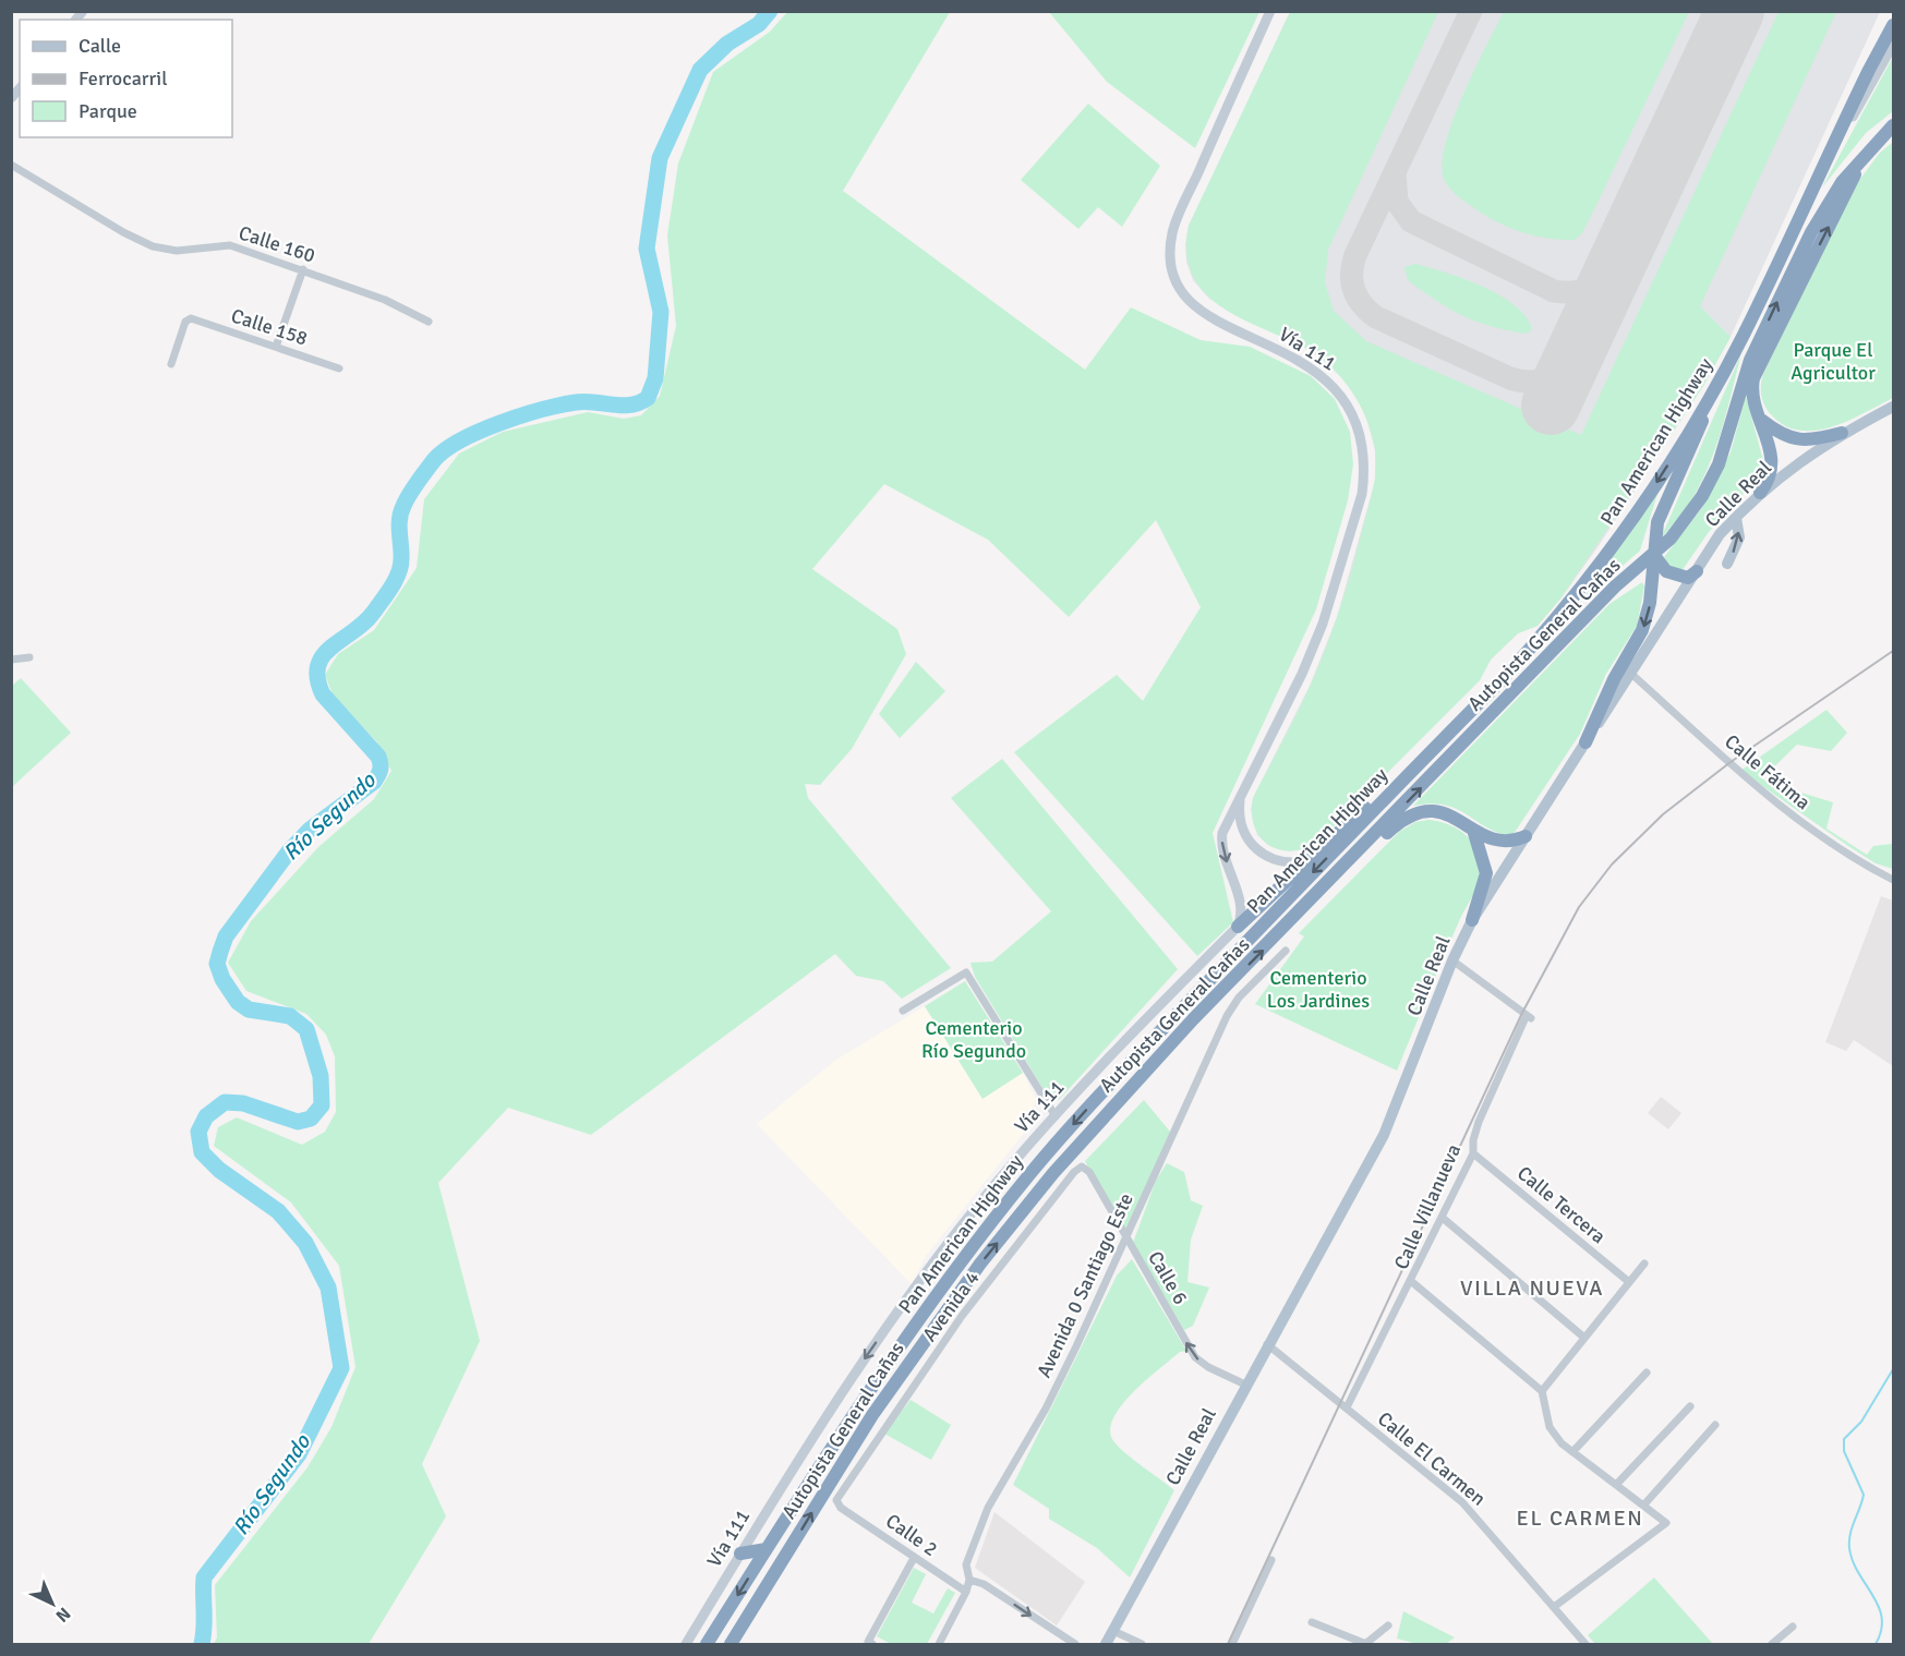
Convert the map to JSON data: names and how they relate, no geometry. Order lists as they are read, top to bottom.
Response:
{
  "streets": {
    "highway": ["Pan American Highway", "Autopista General Cañas"],
    "main road": ["Vía 111", "Calle Real"],
    "street": [
      "Calle 160",
      "Calle 158",
      "Calle Fátima",
      "Calle Tercera",
      "Calle Villanueva",
      "Calle 6",
      "Avenida 0 Santiago Este",
      "Avenida 4",
      "Calle El Carmen",
      "Calle 2"
    ]
  },
  "crossings": [
    ["Calle Real", "Calle Fátima"],
    ["Calle Real", "Calle Villanueva"],
    ["Calle Real", "Calle 6"],
    ["Calle Real", "Calle El Carmen"],
    ["Calle Tercera", "Calle Villanueva"],
    ["Calle Villanueva", "Calle El Carmen"],
    ["Calle 6", "Avenida 0 Santiago Este"],
    ["Calle 6", "Avenida 4"],
    ["Avenida 0 Santiago Este", "Calle 2"],
    ["Avenida 4", "Calle 2"]
  ],
  "one_way": ["Calle 6"],
  "districts": ["VILLA NUEVA", "EL CARMEN"],
  "water": ["Río Segundo"],
  "parks": ["Parque El Agricultor", "Cementerio Los Jardines", "Cementerio Río Segundo"],
  "legend": ["Calle", "Ferrocarril", "Parque"],
  "north": "bottom right"
}
